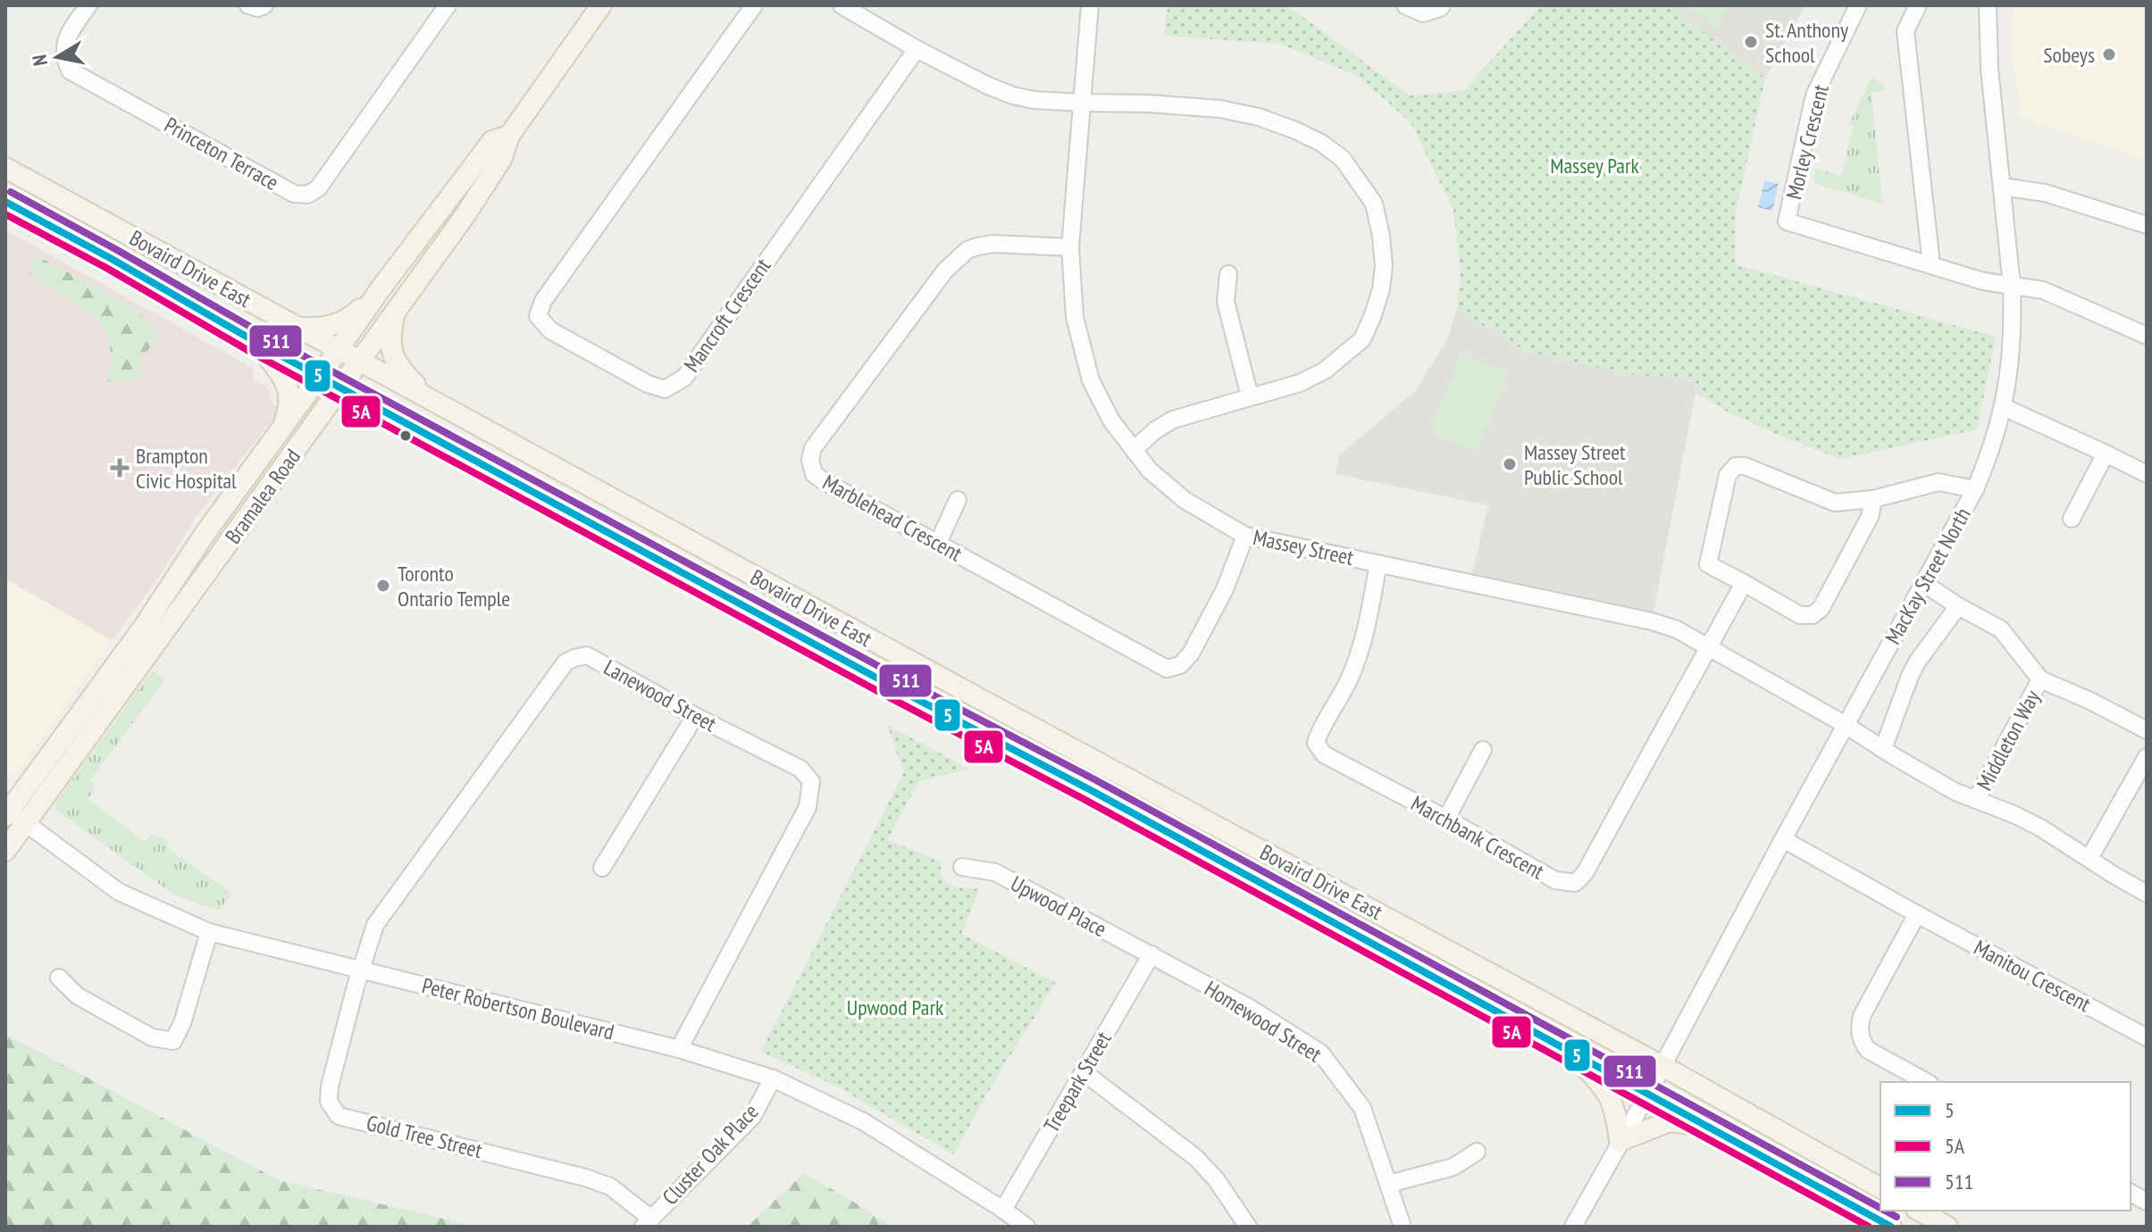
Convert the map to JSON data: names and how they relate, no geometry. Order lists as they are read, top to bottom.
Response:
{
  "streets": {
    "main road": ["Bovaird Drive East", "Bramalea Road"],
    "street": [
      "Morley Crescent",
      "Princeton Terrace",
      "Mancroft Crescent",
      "Marblehead Crescent",
      "Massey Street",
      "MacKay Street North",
      "Lanewood Street",
      "Middleton Way",
      "Marchbank Crescent",
      "Upwood Place",
      "Manitou Crescent",
      "Peter Robertson Boulevard",
      "Homewood Street",
      "Treepark Street",
      "Gold Tree Street",
      "Cluster Oak Place"
    ]
  },
  "crossings": [
    ["Morley Crescent", "MacKay Street North"],
    ["Bovaird Drive East", "Bramalea Road"],
    ["Bovaird Drive East", "MacKay Street North"],
    ["Bramalea Road", "Peter Robertson Boulevard"],
    ["Marblehead Crescent", "Massey Street"],
    ["Massey Street", "MacKay Street North"],
    ["Massey Street", "Middleton Way"],
    ["Massey Street", "Marchbank Crescent"],
    ["MacKay Street North", "Middleton Way"],
    ["MacKay Street North", "Manitou Crescent"],
    ["Lanewood Street", "Peter Robertson Boulevard"],
    ["Lanewood Street", "Gold Tree Street"],
    ["Upwood Place", "Homewood Street"],
    ["Upwood Place", "Treepark Street"],
    ["Peter Robertson Boulevard", "Treepark Street"],
    ["Peter Robertson Boulevard", "Gold Tree Street"],
    ["Peter Robertson Boulevard", "Cluster Oak Place"],
    ["Homewood Street", "Treepark Street"],
    ["Gold Tree Street", "Cluster Oak Place"]
  ],
  "parks": ["Massey Park", "Upwood Park"],
  "places": {
    "other": [
      "St. Anthony School",
      "Sobeys",
      "Massey Street Public School",
      "Toronto Ontario Temple"
    ],
    "health": ["Brampton Civic Hospital"]
  },
  "lines": ["transit line 511", "transit line 5", "transit line 5A"],
  "legend": ["5", "5A", "511"],
  "north": "left"
}
